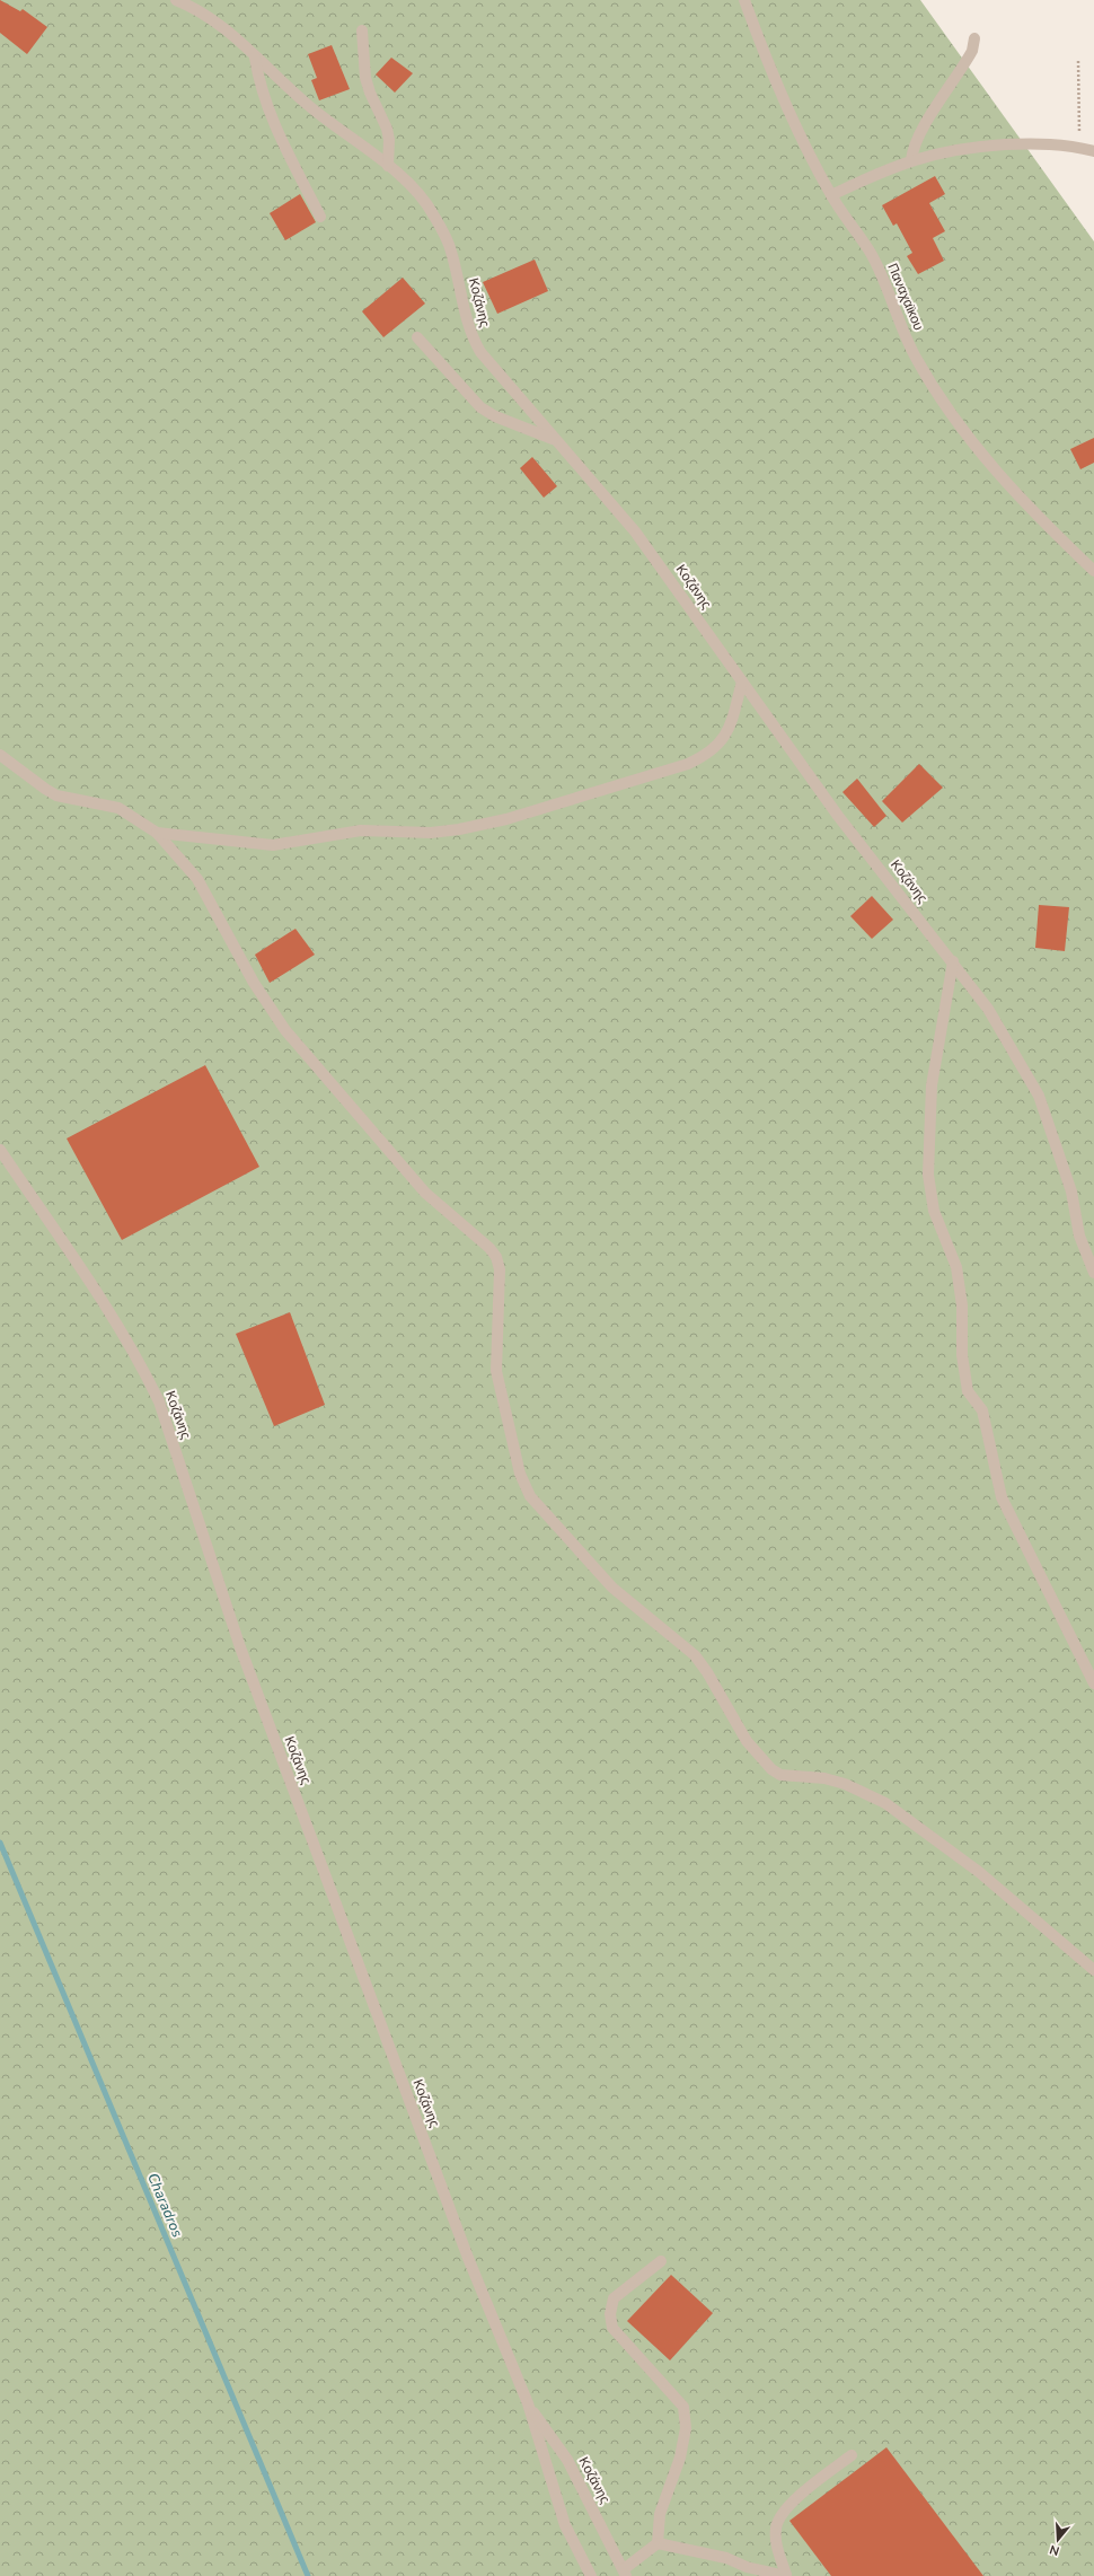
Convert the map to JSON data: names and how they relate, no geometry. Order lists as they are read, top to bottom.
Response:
{
  "streets": {
    "street": ["Παναχαϊκου", "Κοζάνης"]
  },
  "water": ["Charadros"],
  "north": "bottom"
}
